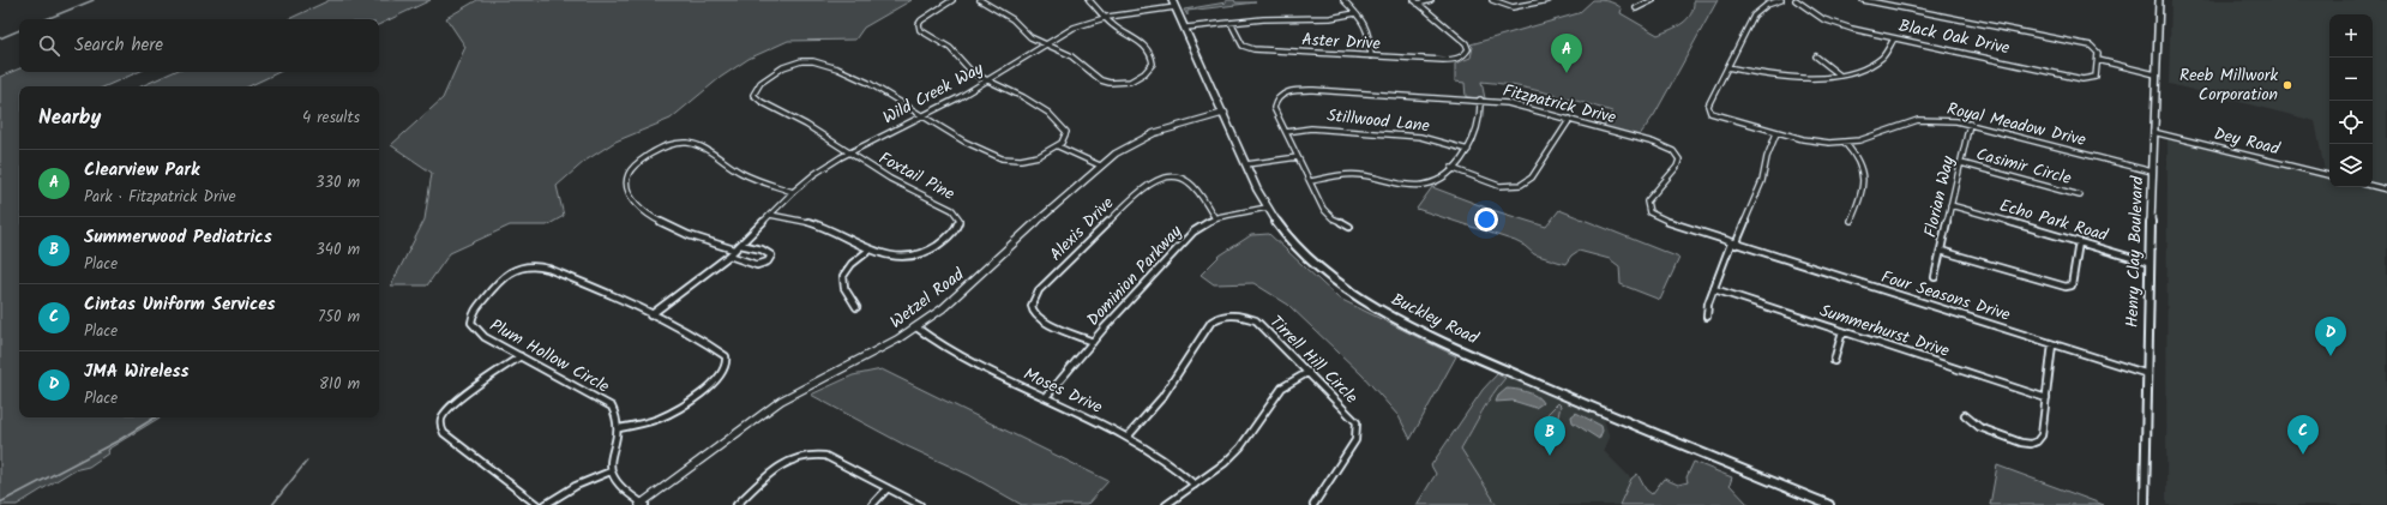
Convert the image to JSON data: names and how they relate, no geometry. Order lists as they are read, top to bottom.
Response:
{
  "streets": {
    "main road": ["Henry Clay Boulevard", "Buckley Road"],
    "street": [
      "Black Oak Drive",
      "Aster Drive",
      "Wild Creek Way",
      "Fitzpatrick Drive",
      "Stillwood Lane",
      "Royal Meadow Drive",
      "Dey Road",
      "Casimir Circle",
      "Foxtail Pine",
      "Florian Way",
      "Echo Park Road",
      "Alexis Drive",
      "Dominion Parkway",
      "Four Seasons Drive",
      "Wetzel Road",
      "Summerhurst Drive",
      "Plum Hollow Circle",
      "Tirrell Hill Circle",
      "Moses Drive"
    ]
  },
  "crossings": [
    ["Wild Creek Way", "Foxtail Pine"],
    ["Wild Creek Way", "Buckley Road"],
    ["Fitzpatrick Drive", "Stillwood Lane"],
    ["Fitzpatrick Drive", "Four Seasons Drive"],
    ["Royal Meadow Drive", "Florian Way"],
    ["Royal Meadow Drive", "Henry Clay Boulevard"],
    ["Dey Road", "Henry Clay Boulevard"],
    ["Casimir Circle", "Florian Way"],
    ["Florian Way", "Echo Park Road"],
    ["Echo Park Road", "Henry Clay Boulevard"],
    ["Alexis Drive", "Dominion Parkway"],
    ["Henry Clay Boulevard", "Four Seasons Drive"],
    ["Dominion Parkway", "Buckley Road"],
    ["Dominion Parkway", "Moses Drive"],
    ["Wetzel Road", "Buckley Road"],
    ["Wetzel Road", "Moses Drive"],
    ["Tirrell Hill Circle", "Moses Drive"]
  ],
  "places": ["Reeb Millwork Corporation"],
  "page": {
    "map_buttons": ["+", "−"],
    "search": "Search here",
    "pins": [
      "A",
      "D",
      "C",
      "B"
    ],
    "heading": ["Nearby", "4 results"],
    "list": [
      {
        "mark": "A",
        "name": "Clearview Park",
        "note": "Park · Fitzpatrick Drive",
        "value": "330 m"
      },
      {
        "mark": "B",
        "name": "Summerwood Pediatrics",
        "note": "Place",
        "value": "340 m"
      },
      {
        "mark": "C",
        "name": "Cintas Uniform Services",
        "note": "Place",
        "value": "750 m"
      },
      {
        "mark": "D",
        "name": "JMA Wireless",
        "note": "Place",
        "value": "810 m"
      }
    ]
  }
}
